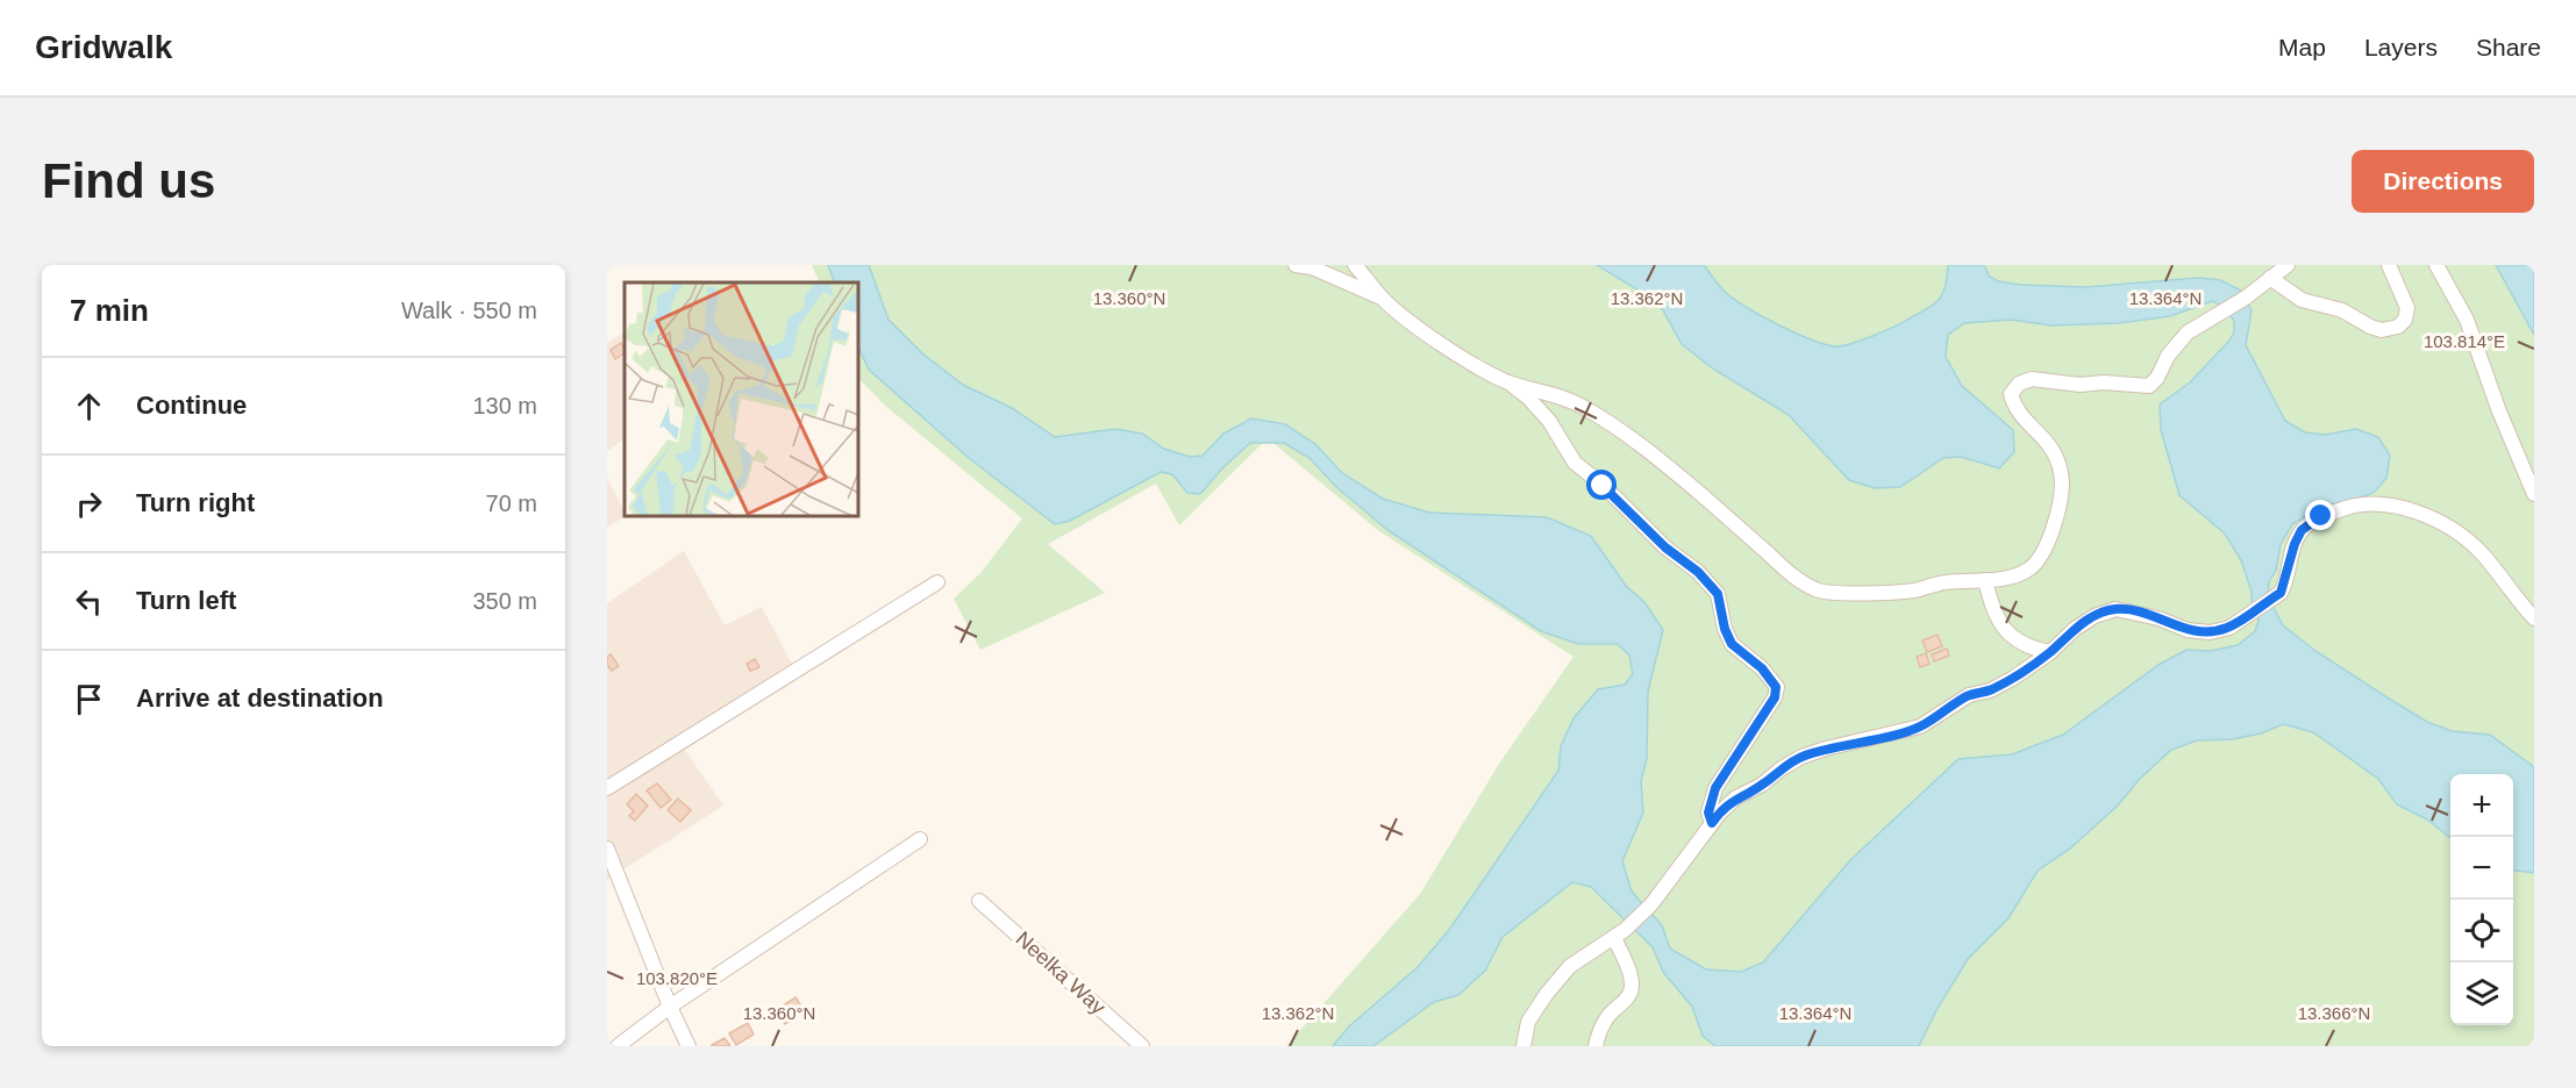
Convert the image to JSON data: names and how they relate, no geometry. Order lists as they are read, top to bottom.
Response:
{
  "streets": {
    "street": ["Neelka Way"]
  },
  "page": {
    "header": "Gridwalk",
    "nav": ["Map", "Layers", "Share"],
    "buttons": "Directions",
    "title": "Find us",
    "heading": ["7 min", "Walk · 550 m"],
    "list": [
      ["Continue", "130 m"],
      ["Turn right", "70 m"],
      ["Turn left", "350 m"],
      "Arrive at destination"
    ],
    "map_buttons": ["+", "−"]
  },
  "coordinates": [
    "13.360°N",
    "13.362°N",
    "13.364°N",
    "103.814°E",
    "103.820°E",
    "13.366°N"
  ]
}
